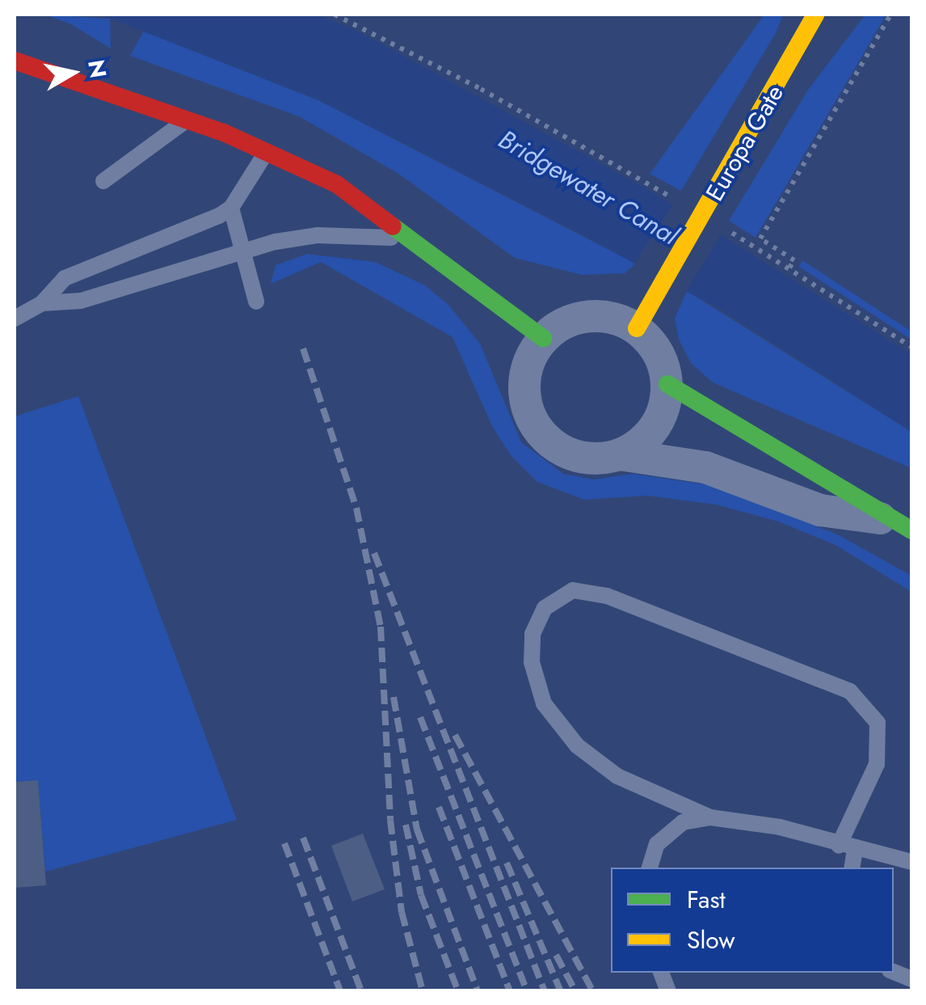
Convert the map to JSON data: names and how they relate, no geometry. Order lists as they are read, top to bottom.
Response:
{
  "streets": {
    "street": ["Europa Gate"]
  },
  "water": ["Bridgewater Canal"],
  "legend": ["Fast", "Slow"],
  "north": "right"
}
